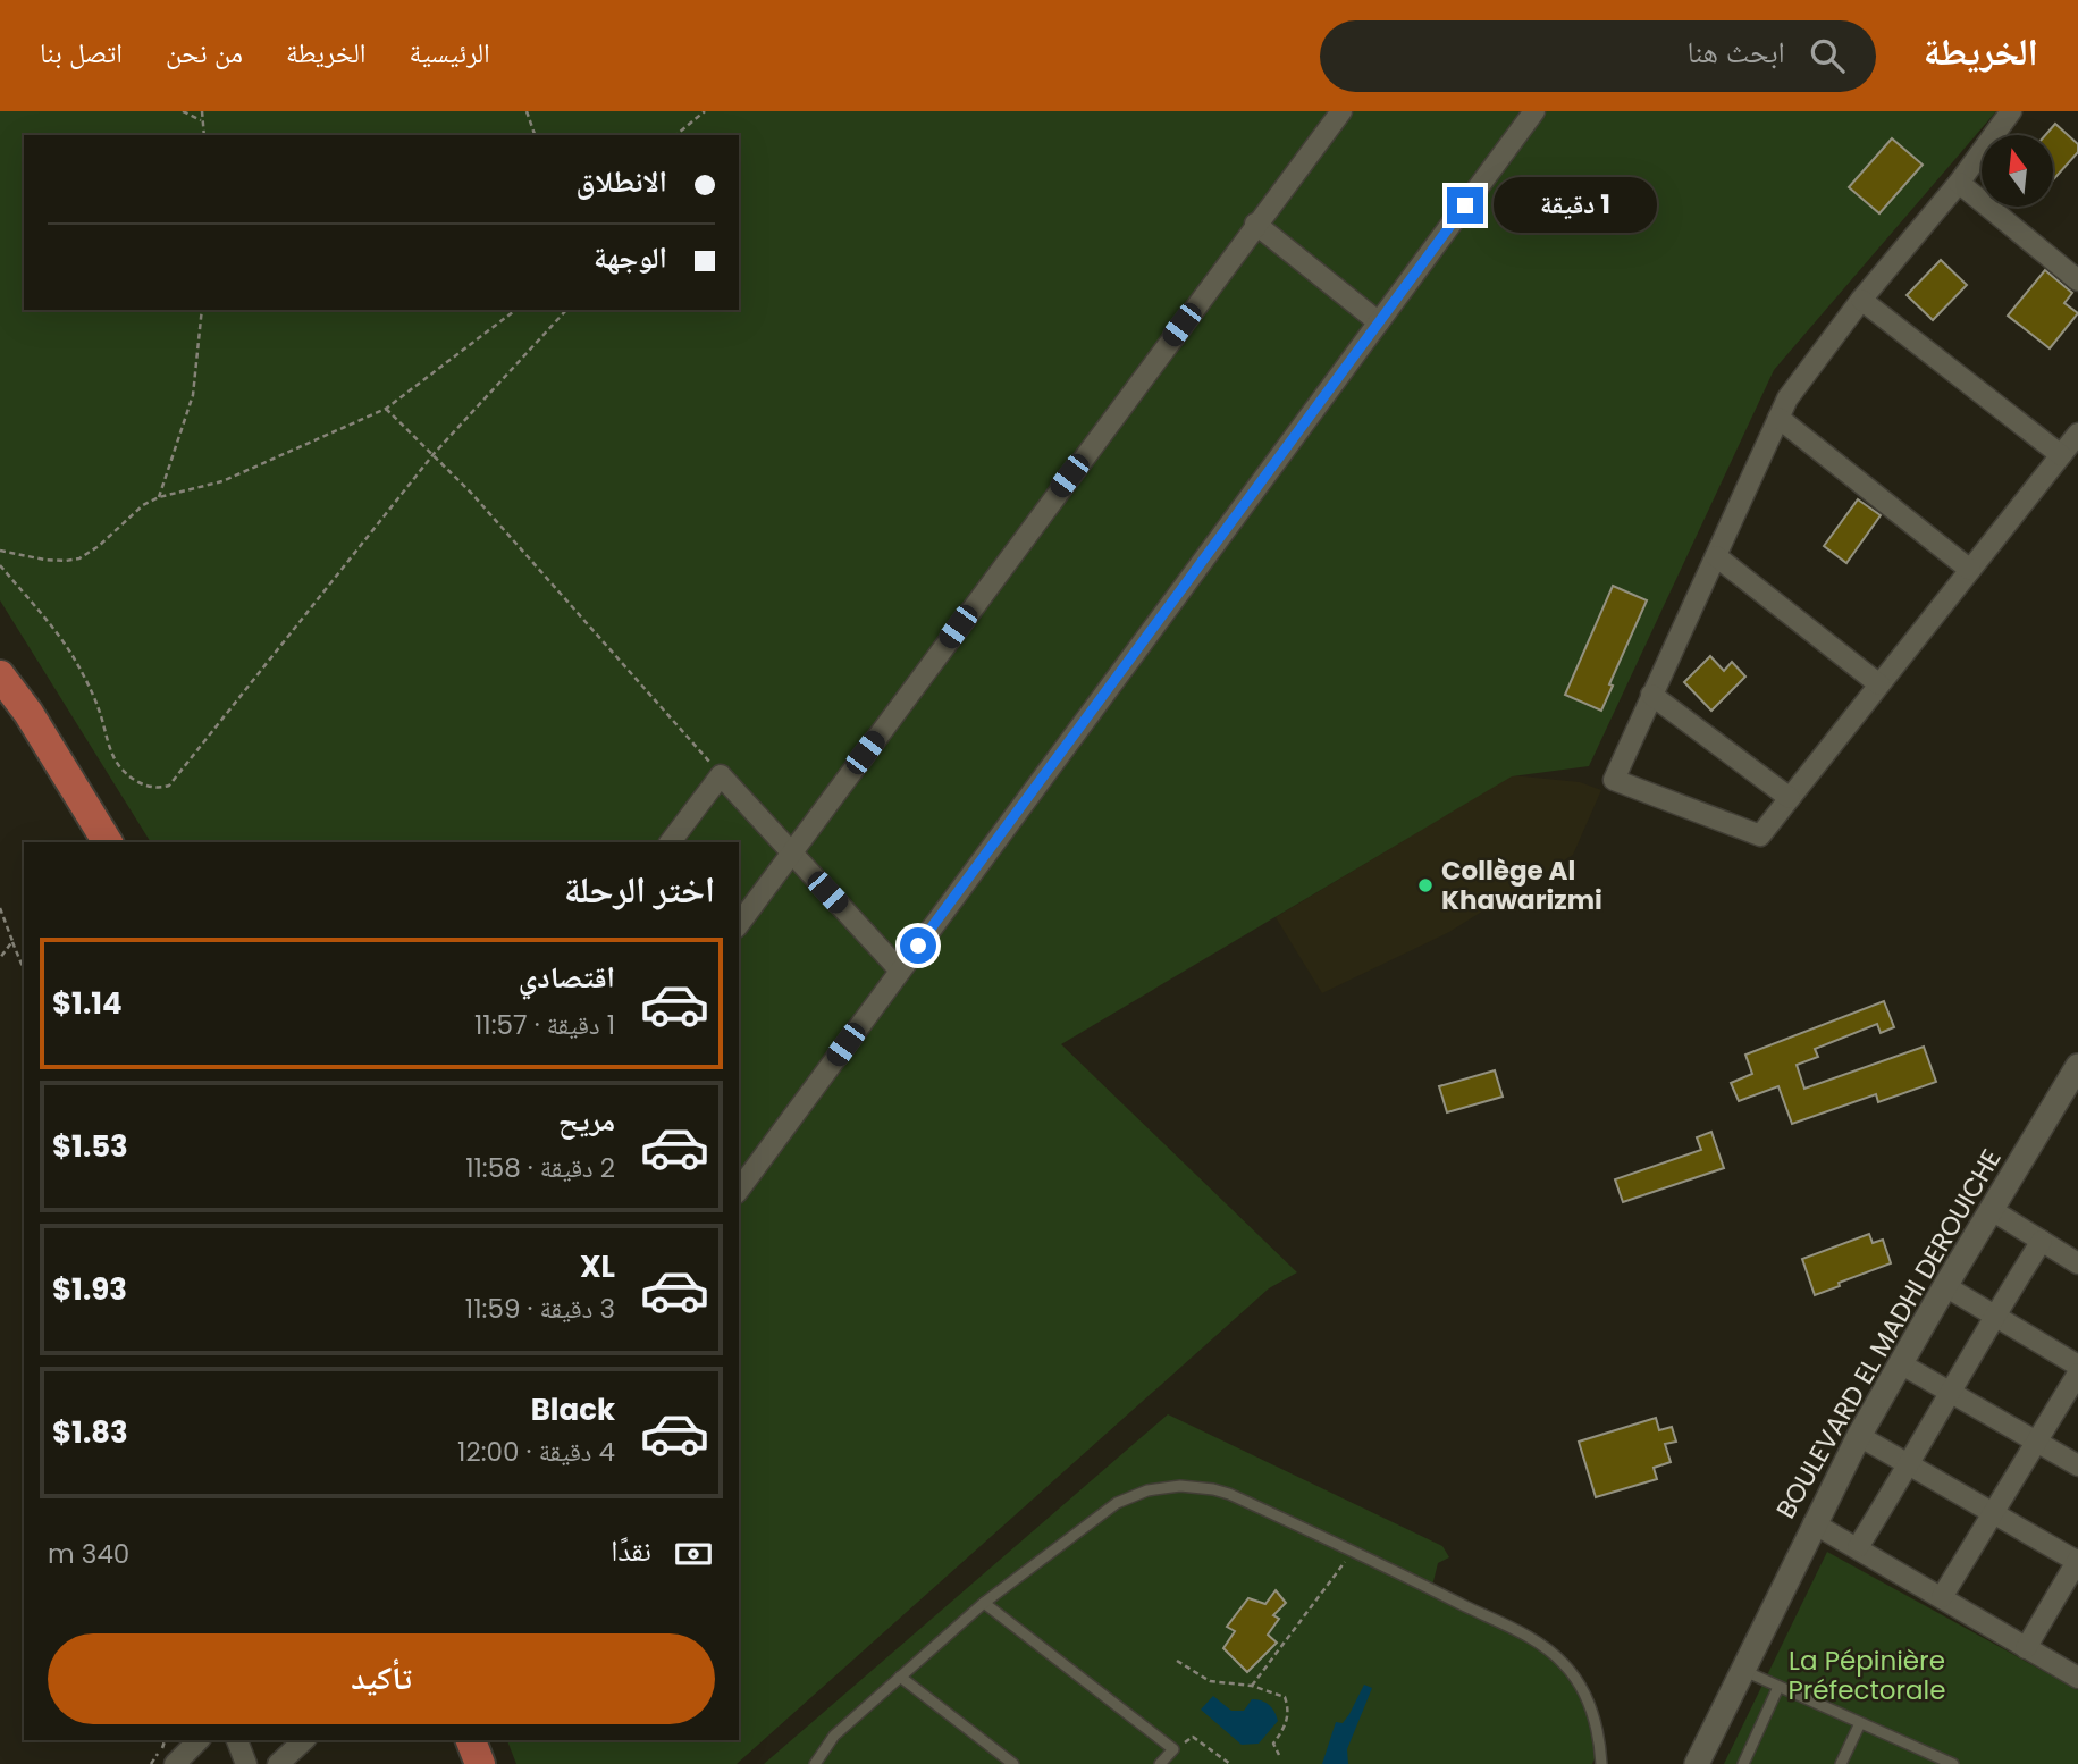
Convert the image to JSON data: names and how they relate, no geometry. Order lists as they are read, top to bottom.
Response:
{
  "streets": {
    "street": ["BOULEVARD EL MADHI DEROUICHE"]
  },
  "parks": ["La Pépinière Préfectorale"],
  "places": ["Collège Al Khawarizmi"],
  "north": "top",
  "page": {
    "header": "الخريطة",
    "search": "ابحث هنا",
    "nav": [
      "الرئيسية",
      "الخريطة",
      "من نحن",
      "اتصل بنا"
    ],
    "banner": ["الانطلاق", "الوجهة"],
    "bubble": "1 دقيقة",
    "heading": "اختر الرحلة",
    "list": [
      {
        "name": "اقتصادي",
        "note": "1 دقيقة · 11:57",
        "value": "$1.14"
      },
      {
        "name": "مريح",
        "note": "2 دقيقة · 11:58",
        "value": "$1.53"
      },
      {
        "name": "XL",
        "note": "3 دقيقة · 11:59",
        "value": "$1.93"
      },
      {
        "name": "Black",
        "note": "4 دقيقة · 12:00",
        "value": "$1.83"
      }
    ],
    "pay": ["نقدًا", "340 m"],
    "buttons": "تأكيد"
  }
}
